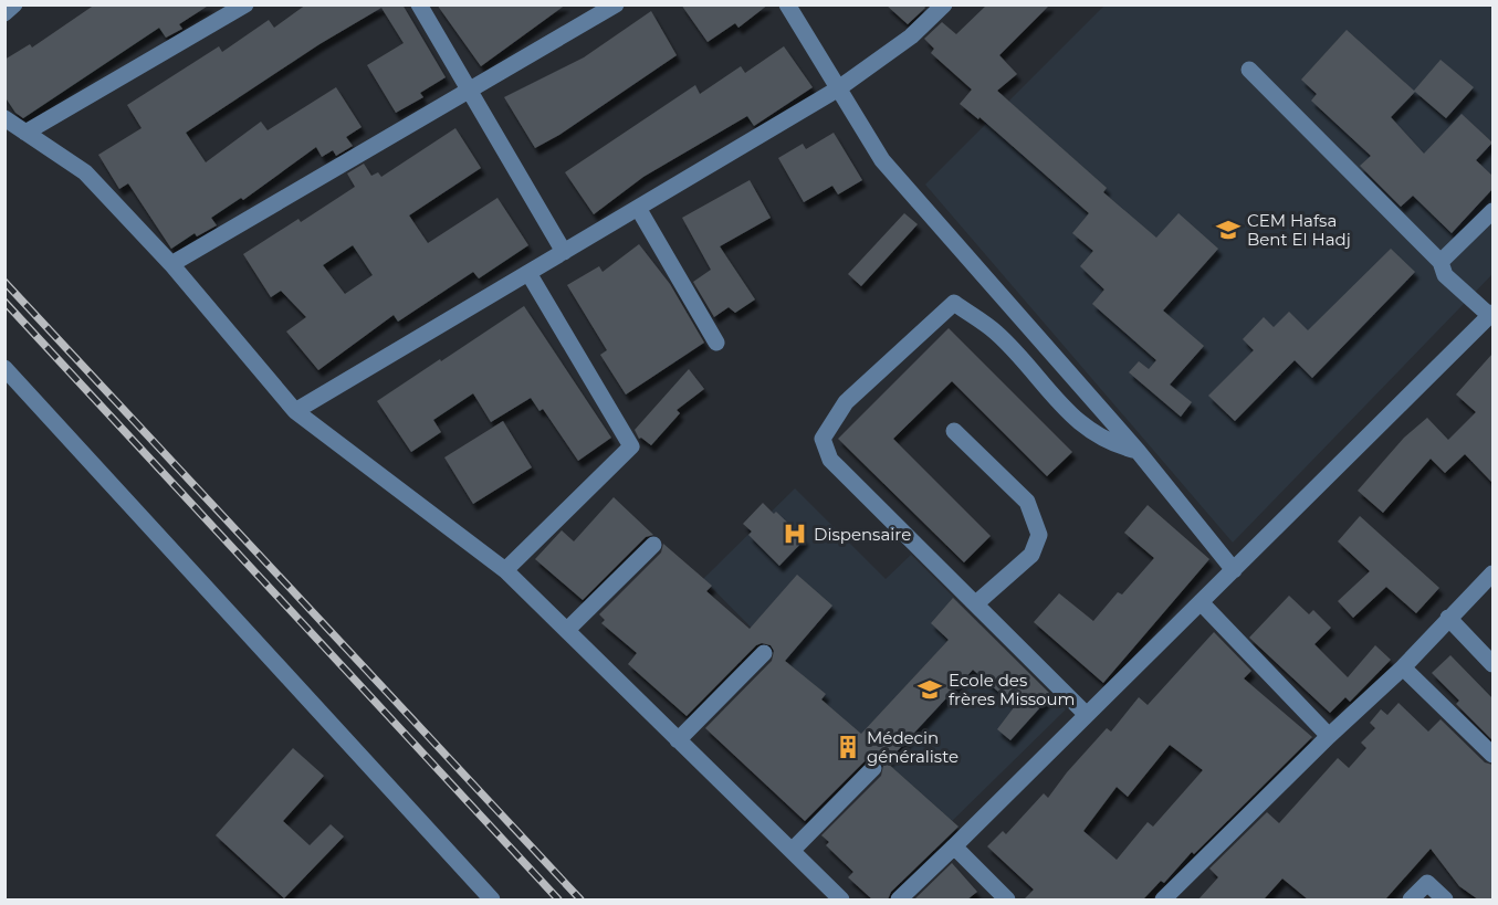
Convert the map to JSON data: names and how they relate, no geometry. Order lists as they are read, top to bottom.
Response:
{
  "places": {
    "school or university": ["CEM Hafsa Bent El Hadj", "Ecole des frères Missoum"],
    "hospital": ["Dispensaire"],
    "building": ["Médecin généraliste"]
  }
}
